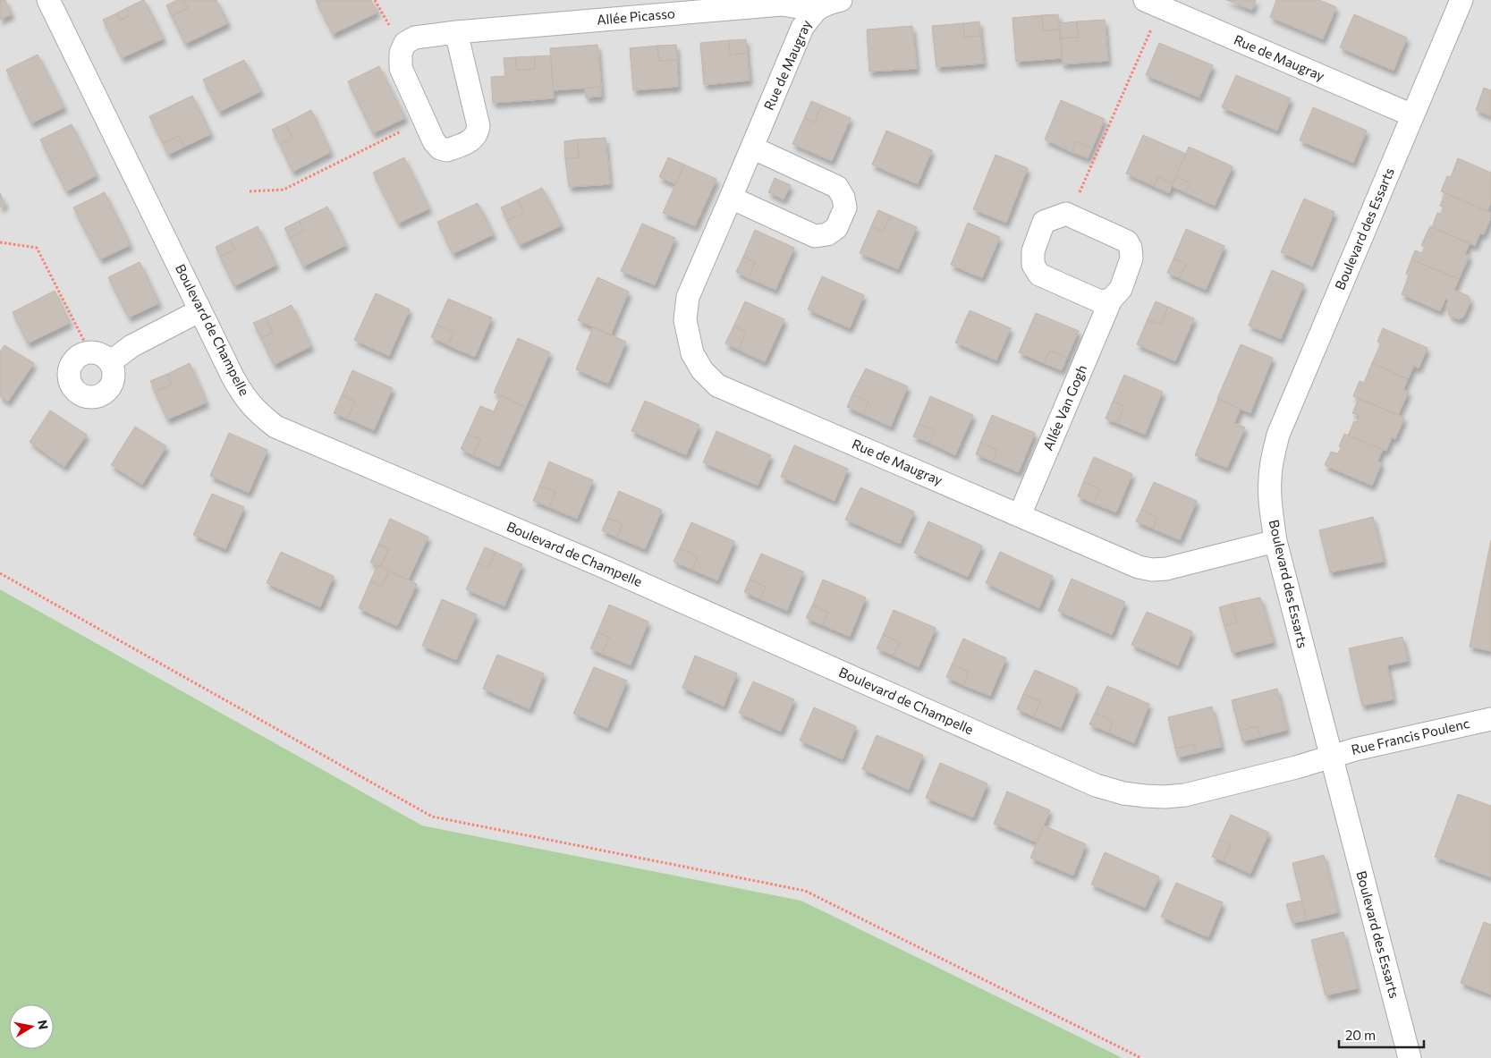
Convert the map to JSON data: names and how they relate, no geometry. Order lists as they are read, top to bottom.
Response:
{
  "streets": {
    "street": [
      "Allée Picasso",
      "Rue de Maugray",
      "Boulevard des Essarts",
      "Boulevard de Champelle",
      "Allée Van Gogh",
      "Rue Francis Poulenc"
    ]
  },
  "crossings": [
    ["Allée Picasso", "Rue de Maugray"],
    ["Rue de Maugray", "Boulevard des Essarts"],
    ["Rue de Maugray", "Allée Van Gogh"],
    ["Boulevard des Essarts", "Boulevard de Champelle"],
    ["Boulevard des Essarts", "Rue Francis Poulenc"],
    ["Boulevard de Champelle", "Rue Francis Poulenc"]
  ],
  "scale_bar": "20 m",
  "north": "right"
}
